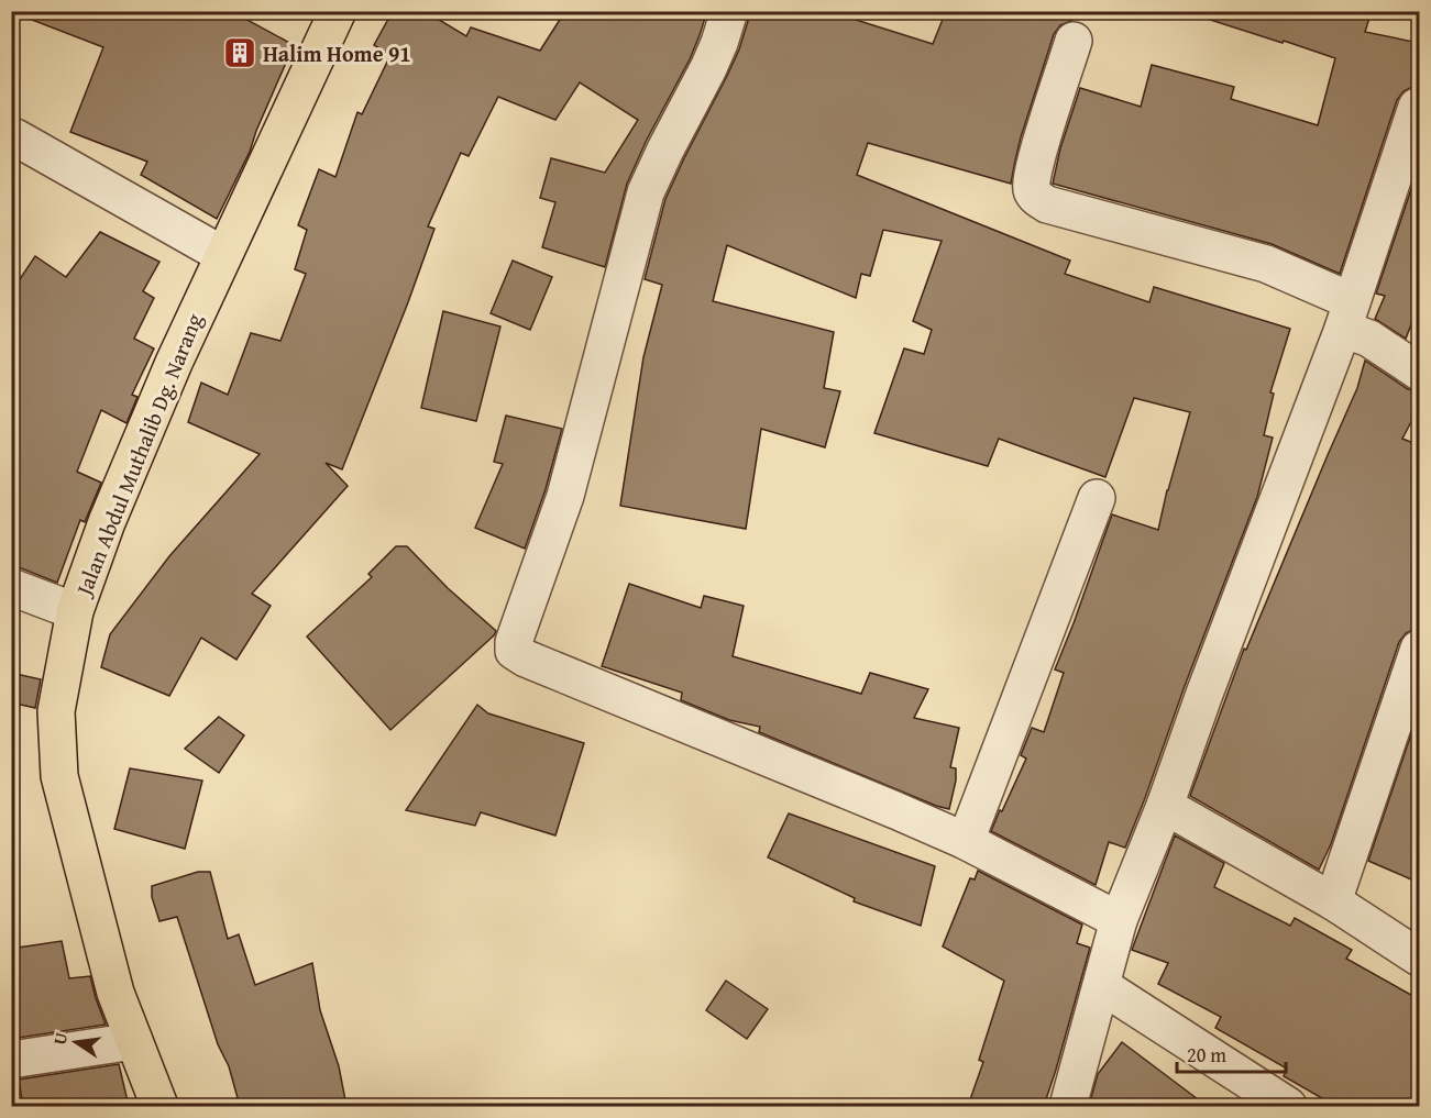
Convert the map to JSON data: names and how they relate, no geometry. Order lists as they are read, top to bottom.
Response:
{
  "streets": {
    "main road": ["Jalan Abdul Muthalib Dg. Narang"]
  },
  "places": {
    "building": ["Halim Home 91"]
  },
  "scale_bar": "20 m",
  "north": "left"
}
